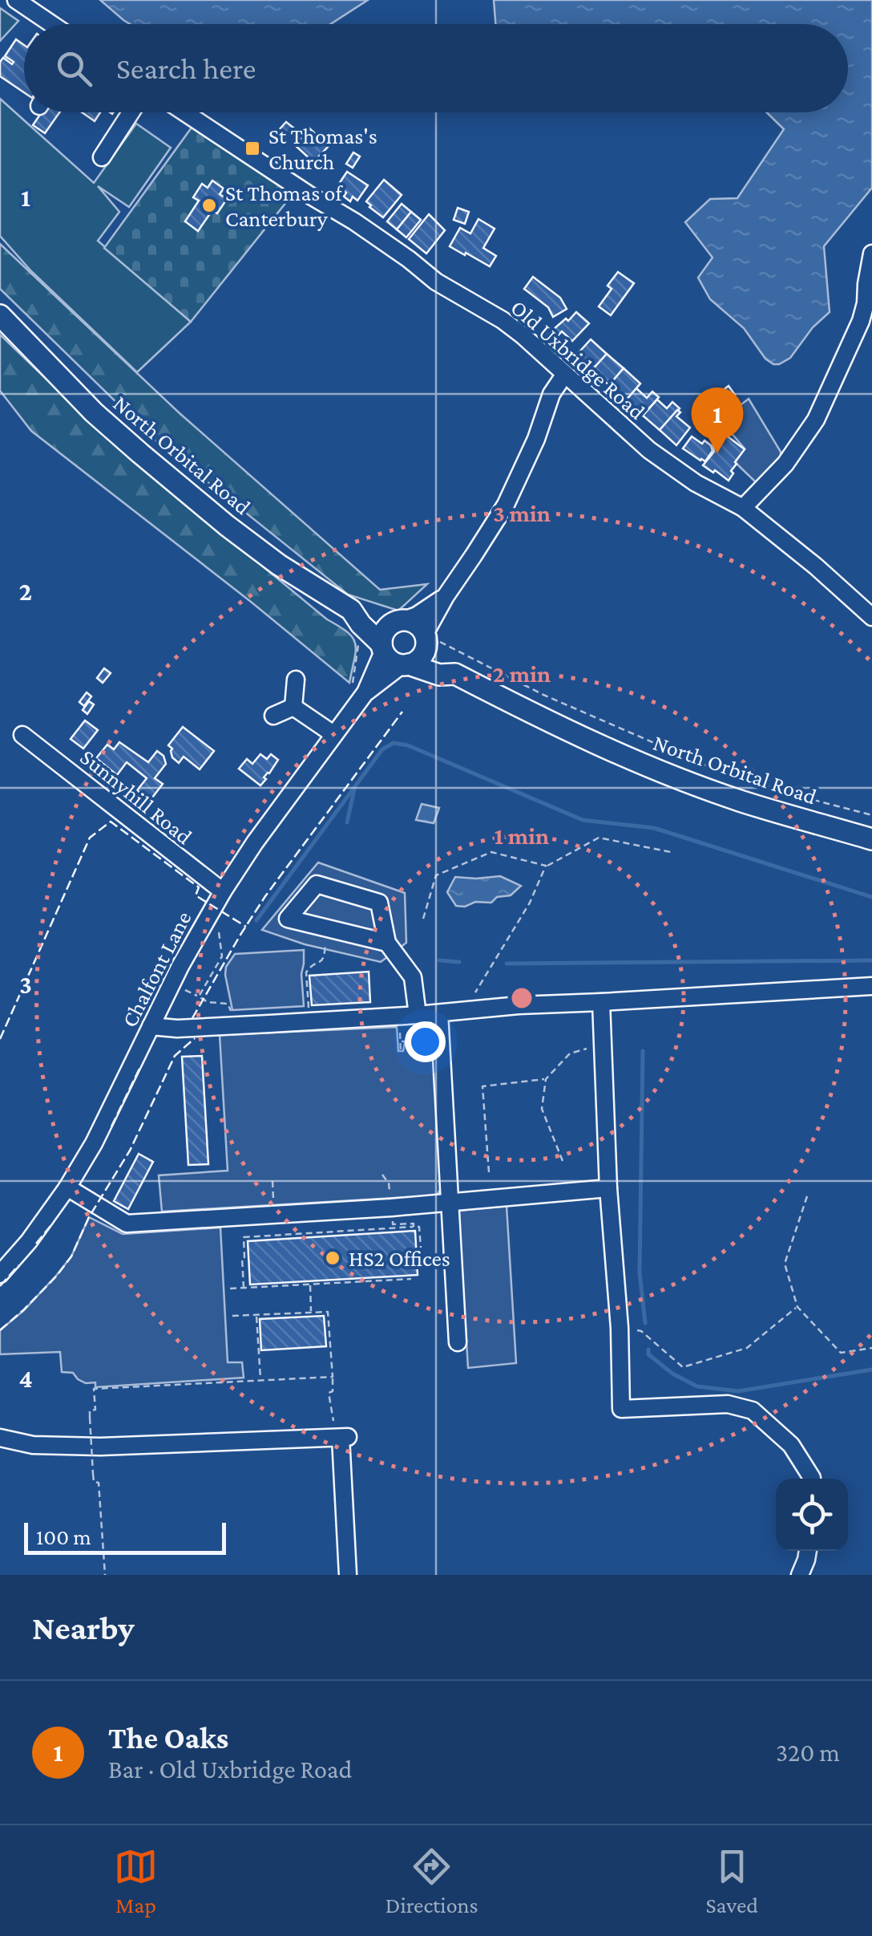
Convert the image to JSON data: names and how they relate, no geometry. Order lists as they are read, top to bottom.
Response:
{
  "streets": {
    "main road": ["North Orbital Road"],
    "street": ["Old Uxbridge Road", "Sunnyhill Road", "Chalfont Lane"]
  },
  "crossings": [
    ["North Orbital Road", "Chalfont Lane"],
    ["Sunnyhill Road", "Chalfont Lane"]
  ],
  "places": {
    "transit": ["St Thomas's Church"],
    "other": ["St Thomas of Canterbury", "HS2 Offices"]
  },
  "scale_bar": "100 m",
  "page": {
    "search": "Search here",
    "pins": "1",
    "scale": "100 m",
    "heading": "Nearby",
    "list": [
      {
        "mark": "1",
        "name": "The Oaks",
        "note": "Bar · Old Uxbridge Road",
        "value": "320 m"
      }
    ],
    "nav": ["Map", "Directions", "Saved"]
  },
  "grid": {
    "rows": [
      "1",
      "2",
      "3",
      "4"
    ]
  },
  "rings": ["3 min", "2 min", "1 min"]
}
